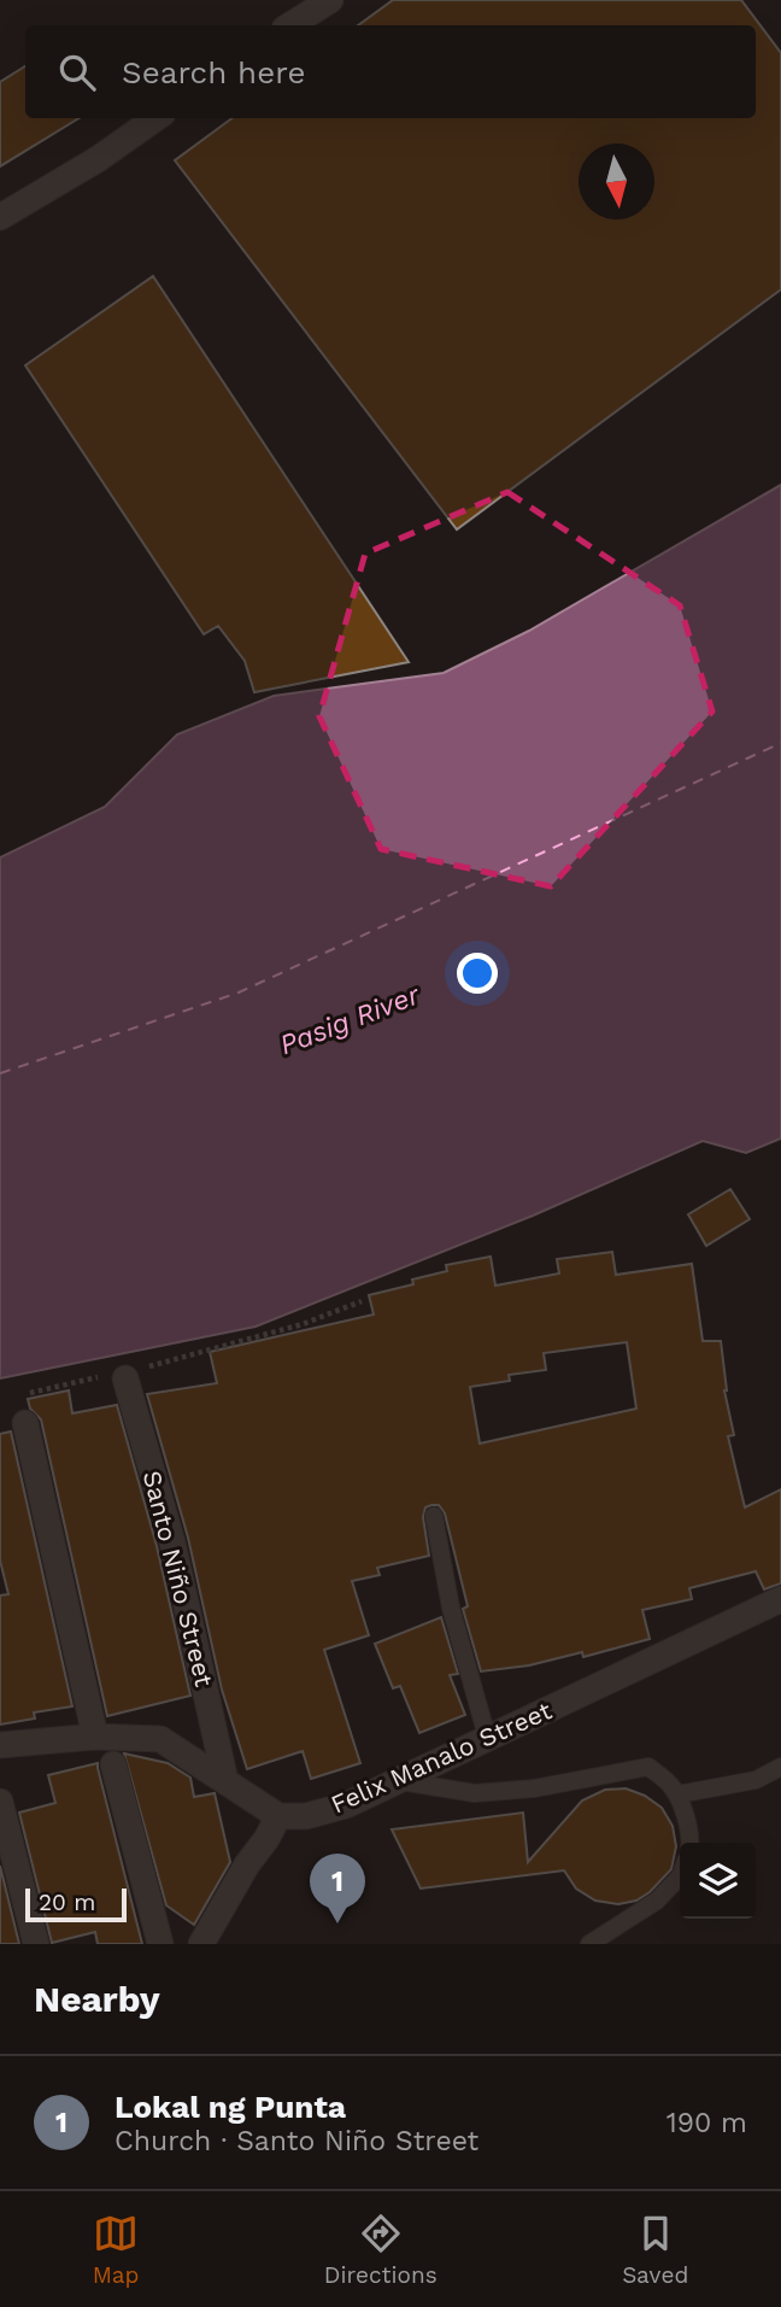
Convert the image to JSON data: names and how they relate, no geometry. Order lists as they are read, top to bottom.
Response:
{
  "streets": {
    "street": ["Santo Niño Street", "Felix Manalo Street"]
  },
  "water": ["Pasig River"],
  "scale_bar": "20 m",
  "north": "bottom",
  "page": {
    "search": "Search here",
    "pins": "1",
    "scale": "20 m",
    "heading": "Nearby",
    "list": [
      {
        "mark": "1",
        "name": "Lokal ng Punta",
        "note": "Church · Santo Niño Street",
        "value": "190 m"
      }
    ],
    "nav": ["Map", "Directions", "Saved"]
  }
}
